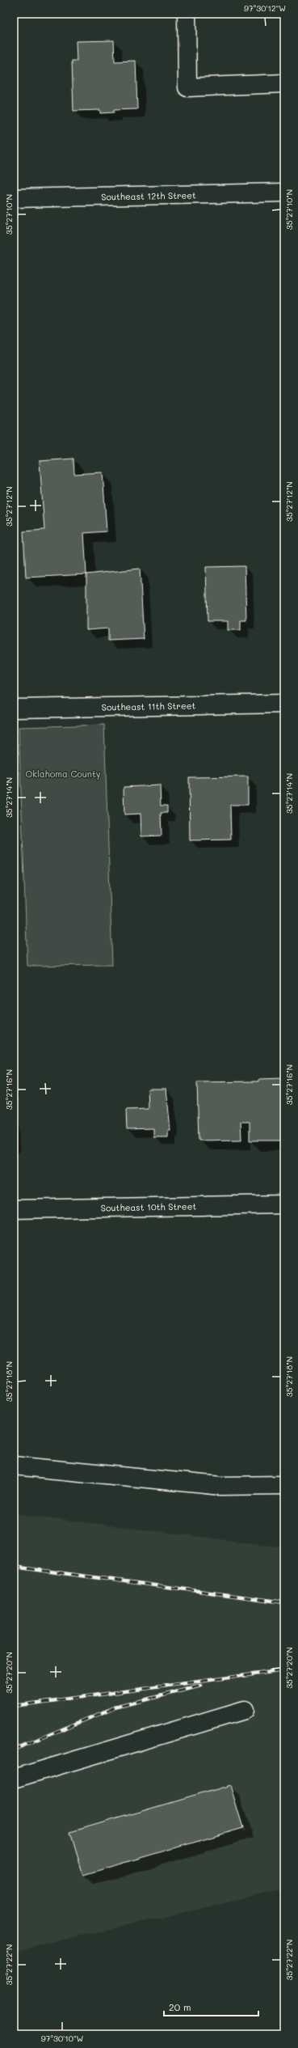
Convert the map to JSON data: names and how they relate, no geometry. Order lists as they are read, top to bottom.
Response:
{
  "streets": {
    "street": ["Southeast 12th Street", "Southeast 11th Street", "Southeast 10th Street"]
  },
  "parks": ["Oklahoma County"],
  "scale_bar": "20 m",
  "coordinates": [
    "97°30'12\"W",
    "35°27'10\"N",
    "35°27'12\"N",
    "35°27'14\"N",
    "35°27'16\"N",
    "35°27'18\"N",
    "35°27'20\"N",
    "35°27'22\"N",
    "97°30'10\"W"
  ]
}
